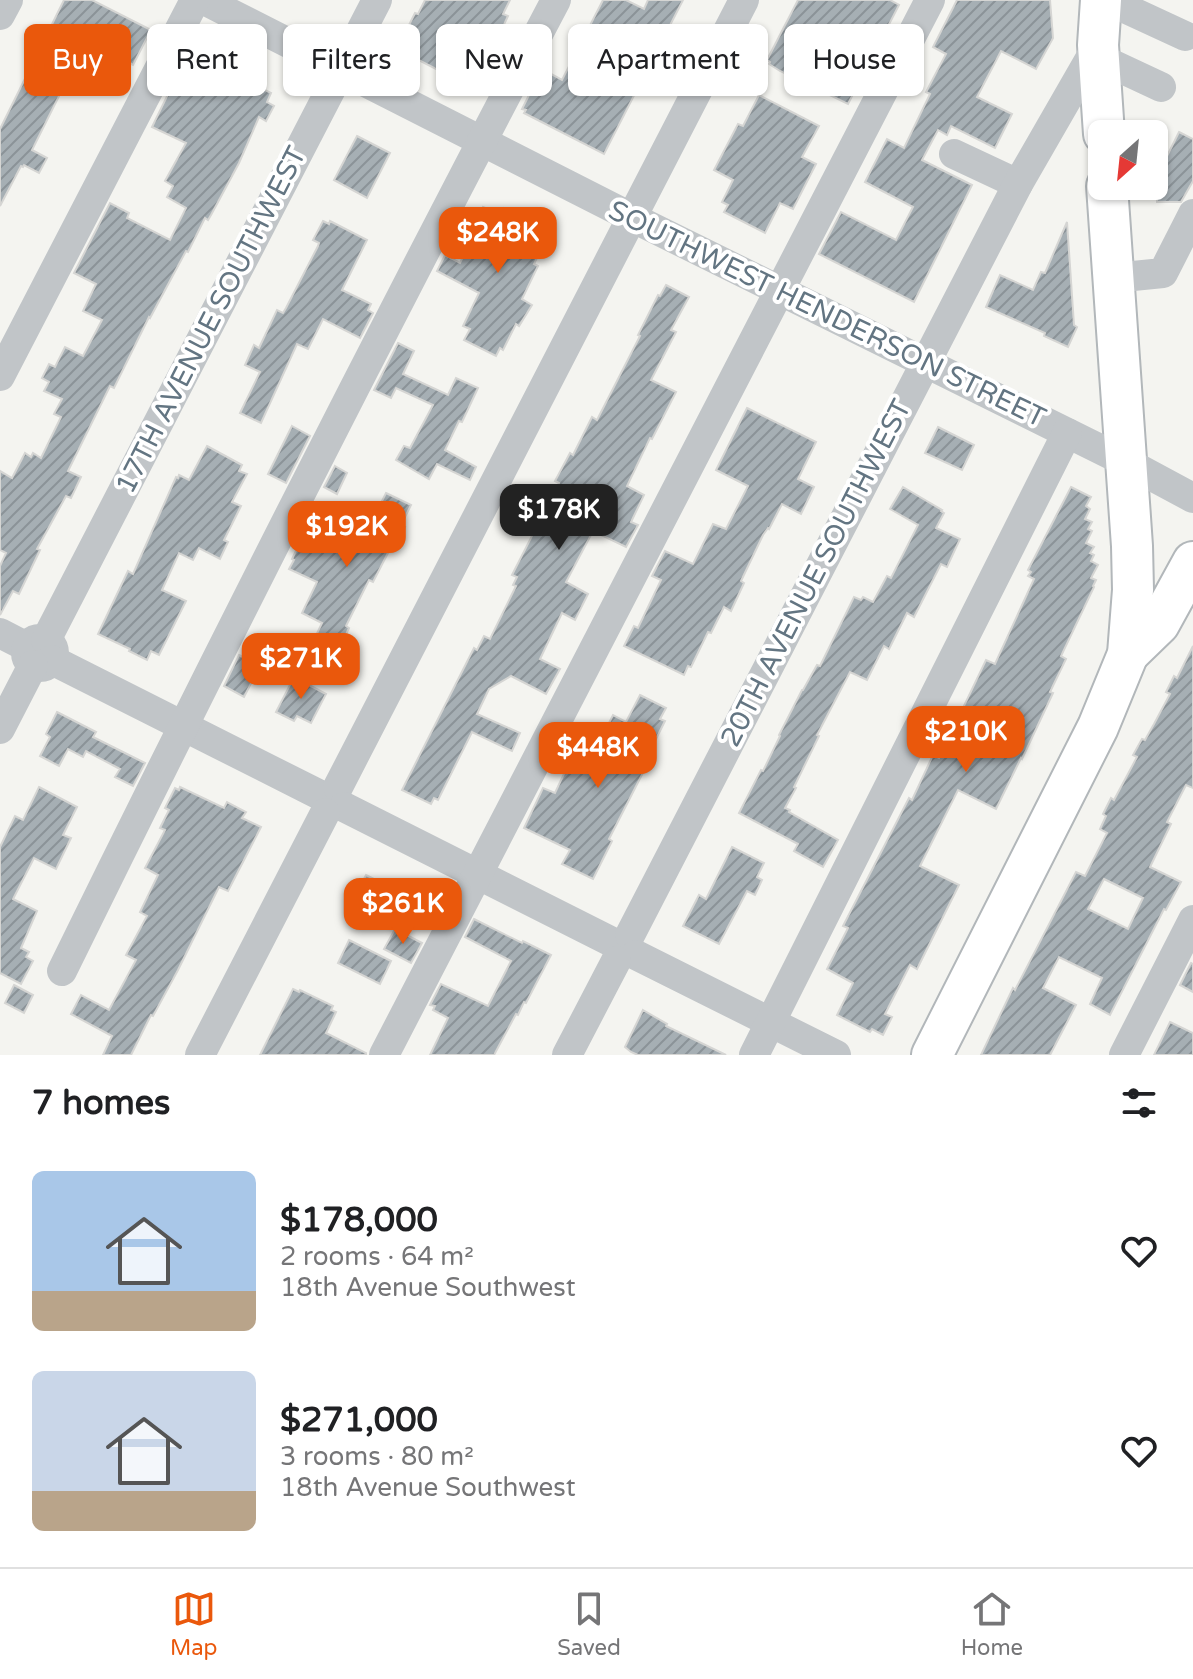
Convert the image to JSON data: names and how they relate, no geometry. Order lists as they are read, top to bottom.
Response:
{
  "streets": {
    "street": ["SOUTHWEST HENDERSON STREET", "17TH AVENUE SOUTHWEST", "20TH AVENUE SOUTHWEST"]
  },
  "crossings": [
    ["SOUTHWEST HENDERSON STREET", "20TH AVENUE SOUTHWEST"]
  ],
  "north": "bottom left",
  "page": {
    "chip": [
      "Buy",
      "Rent",
      "Filters",
      "New",
      "Apartment",
      "House"
    ],
    "price": [
      "$248K",
      "$178K",
      "$192K",
      "$271K",
      "$210K",
      "$448K",
      "$261K"
    ],
    "heading": "7 homes",
    "list": [
      {
        "name": "$178,000",
        "note": "2 rooms · 64 m² · 18th Avenue Southwest"
      },
      {
        "name": "$271,000",
        "note": "3 rooms · 80 m² · 18th Avenue Southwest"
      }
    ],
    "tabs": ["Map", "Saved", "Home"]
  }
}
